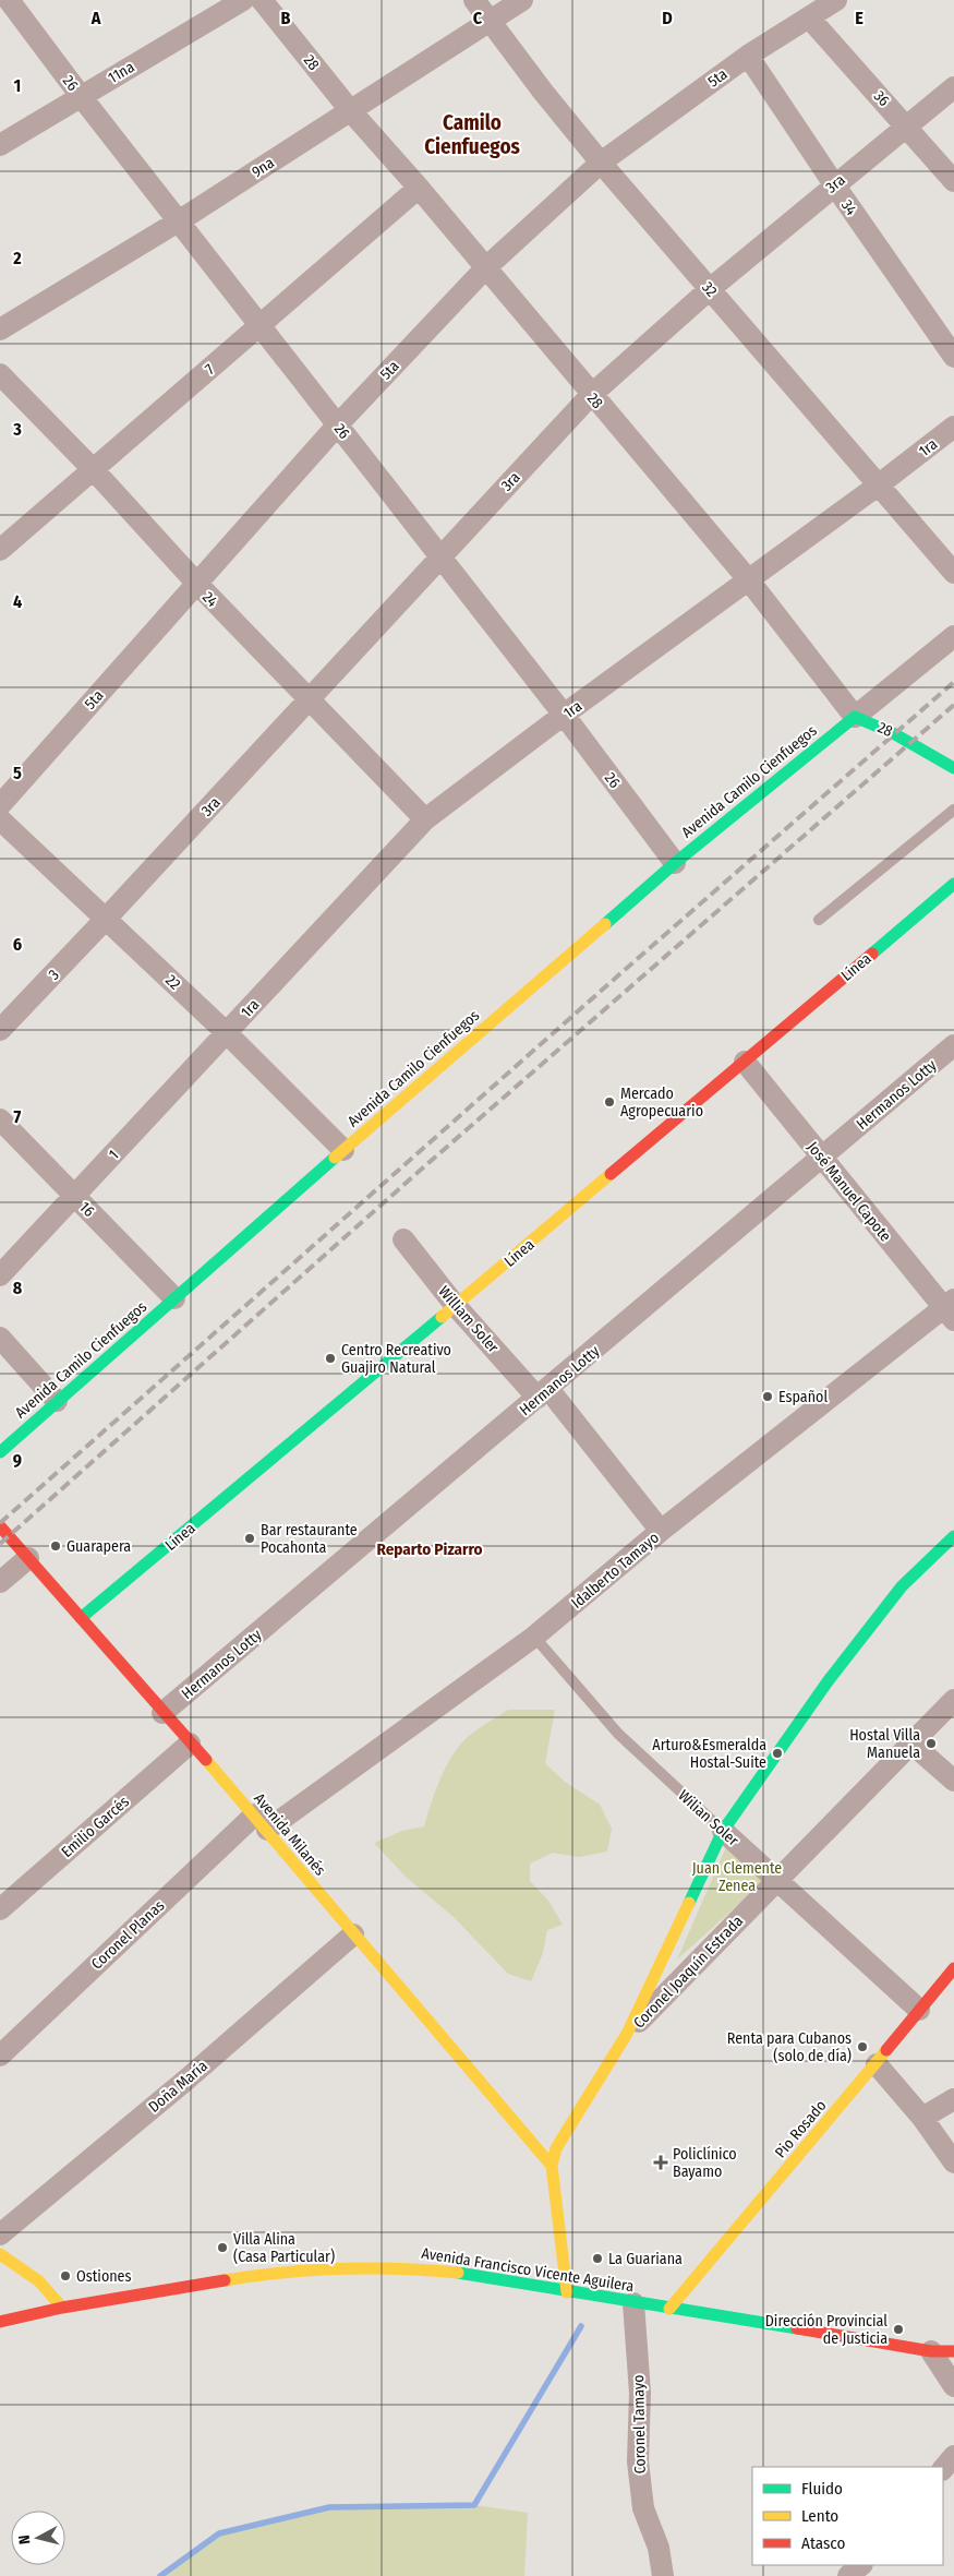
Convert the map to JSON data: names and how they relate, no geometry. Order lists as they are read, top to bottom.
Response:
{
  "streets": {
    "main road": [
      "28",
      "Avenida Camilo Cienfuegos",
      "Línea",
      "Avenida Milanés",
      "Pio Rosado",
      "Avenida Francisco Vicente Aguilera"
    ],
    "street": [
      "11na",
      "5ta",
      "26",
      "36",
      "9na",
      "3ra",
      "34",
      "32",
      "7",
      "1ra",
      "24",
      "3",
      "22",
      "Hermanos Lotty",
      "1",
      "José Manuel Capote",
      "16",
      "William Soler",
      "Idalberto Tamayo",
      "Wilian Soler",
      "Emilio Garcés",
      "Coronel Planas",
      "Coronel Joaquín Estrada",
      "Doña María",
      "Coronel Tamayo"
    ]
  },
  "crossings": [
    ["28", "5ta"],
    ["28", "9na"],
    ["28", "3ra"],
    ["28", "7"],
    ["28", "1ra"],
    ["28", "Avenida Camilo Cienfuegos"],
    ["11na", "26"],
    ["5ta", "26"],
    ["5ta", "36"],
    ["5ta", "34"],
    ["5ta", "32"],
    ["5ta", "24"],
    ["26", "9na"],
    ["26", "3ra"],
    ["26", "7"],
    ["26", "1ra"],
    ["26", "Avenida Camilo Cienfuegos"],
    ["36", "3ra"],
    ["9na", "32"],
    ["3ra", "34"],
    ["3ra", "32"],
    ["3ra", "24"],
    ["3ra", "3"],
    ["3ra", "22"],
    ["32", "1ra"],
    ["7", "24"],
    ["1ra", "24"],
    ["1ra", "22"],
    ["1ra", "1"],
    ["Avenida Camilo Cienfuegos", "22"],
    ["Avenida Camilo Cienfuegos", "16"],
    ["Línea", "José Manuel Capote"],
    ["Línea", "William Soler"],
    ["Línea", "Avenida Milanés"],
    ["3", "22"],
    ["22", "1"],
    ["Hermanos Lotty", "José Manuel Capote"],
    ["Hermanos Lotty", "William Soler"],
    ["Hermanos Lotty", "Avenida Milanés"],
    ["1", "16"],
    ["José Manuel Capote", "Idalberto Tamayo"],
    ["William Soler", "Idalberto Tamayo"],
    ["Idalberto Tamayo", "Wilian Soler"],
    ["Idalberto Tamayo", "Avenida Milanés"],
    ["Idalberto Tamayo", "Coronel Planas"],
    ["Wilian Soler", "Coronel Joaquín Estrada"],
    ["Wilian Soler", "Pio Rosado"],
    ["Emilio Garcés", "Avenida Milanés"],
    ["Avenida Milanés", "Coronel Planas"],
    ["Avenida Milanés", "Doña María"],
    ["Pio Rosado", "Avenida Francisco Vicente Aguilera"],
    ["Avenida Francisco Vicente Aguilera", "Coronel Tamayo"]
  ],
  "districts": ["Camilo Cienfuegos", "Reparto Pizarro"],
  "parks": ["Juan Clemente Zenea"],
  "places": {
    "other": [
      "Mercado Agropecuario",
      "Centro Recreativo Guajiro Natural",
      "Español",
      "Bar restaurante Pocahonta",
      "Guarapera",
      "Hostal Villa Manuela",
      "Arturo&Esmeralda Hostal-Suite",
      "Renta para Cubanos (solo de día)",
      "Villa Alina (Casa Particular)",
      "La Guariana",
      "Ostiones",
      "Dirección Provincial de Justicia"
    ],
    "health": ["Policlínico Bayamo"]
  },
  "legend": ["Fluido", "Lento", "Atasco"],
  "north": "left",
  "grid": {
    "columns": [
      "A",
      "B",
      "C",
      "D",
      "E"
    ],
    "rows": [
      "1",
      "2",
      "3",
      "4",
      "5",
      "6",
      "7",
      "8",
      "9"
    ]
  }
}
